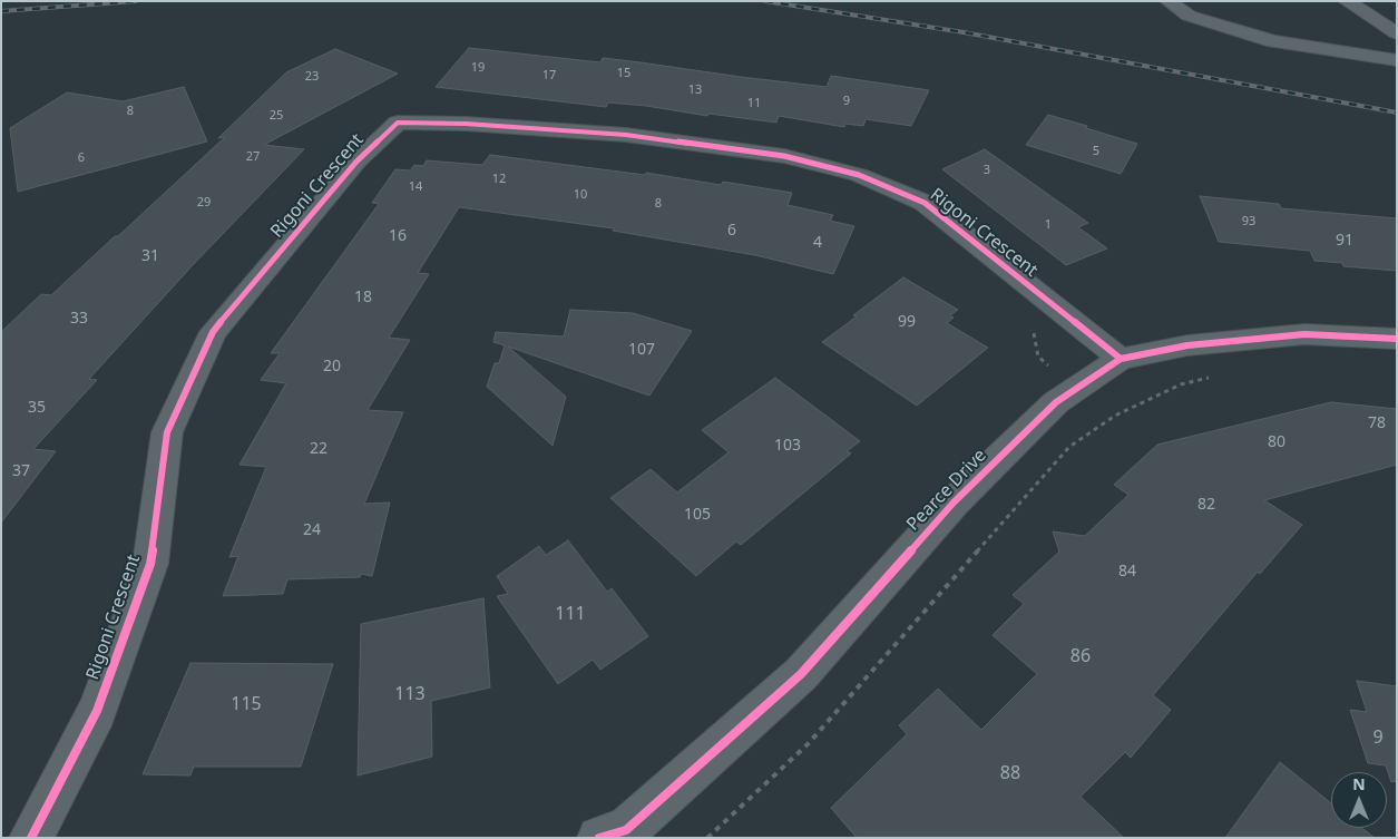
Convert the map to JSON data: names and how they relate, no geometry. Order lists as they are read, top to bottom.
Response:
{
  "streets": {
    "street": ["Rigoni Crescent", "Pearce Drive"]
  },
  "crossings": [
    ["Rigoni Crescent", "Pearce Drive"]
  ],
  "house_numbers": [
    "19",
    "15",
    "17",
    "23",
    "13",
    "9",
    "11",
    "8",
    "25",
    "5",
    "27",
    "6",
    "3",
    "12",
    "14",
    "10",
    "29",
    "8",
    "93",
    "1",
    "6",
    "16",
    "91",
    "4",
    "31",
    "18",
    "33",
    "99",
    "107",
    "20",
    "35",
    "78",
    "80",
    "103",
    "22",
    "37",
    "82",
    "105",
    "24",
    "84",
    "111",
    "86",
    "113",
    "115",
    "9",
    "88"
  ],
  "north": "top"
}
